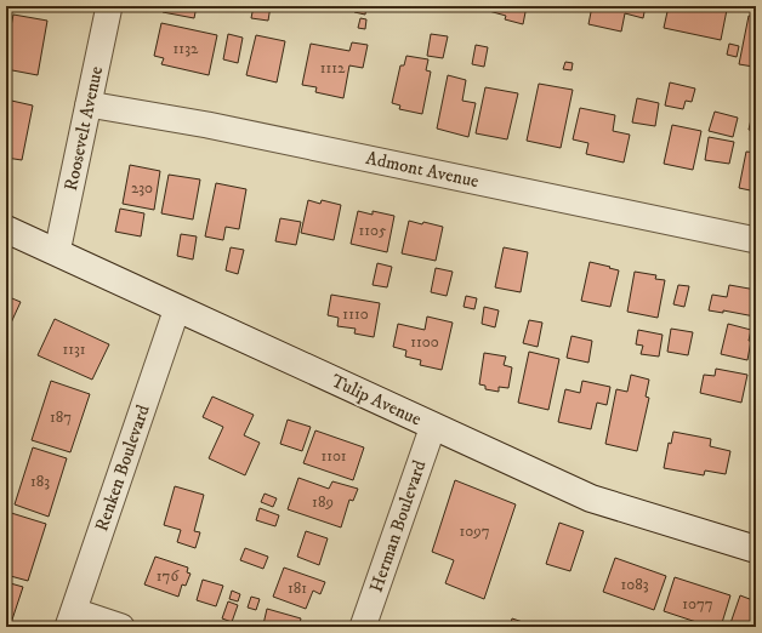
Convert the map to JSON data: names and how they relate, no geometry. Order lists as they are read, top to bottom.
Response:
{
  "streets": {
    "main road": ["Tulip Avenue"],
    "street": [
      "Roosevelt Avenue",
      "Admont Avenue",
      "Renken Boulevard",
      "Herman Boulevard"
    ]
  },
  "crossings": [
    ["Roosevelt Avenue", "Admont Avenue"],
    ["Roosevelt Avenue", "Tulip Avenue"],
    ["Tulip Avenue", "Renken Boulevard"],
    ["Tulip Avenue", "Herman Boulevard"]
  ],
  "house_numbers": [
    "1132",
    "1112",
    "230",
    "1105",
    "1110",
    "1100",
    "1131",
    "187",
    "1101",
    "183",
    "189",
    "1097",
    "176",
    "1083",
    "181",
    "1077"
  ]
}
